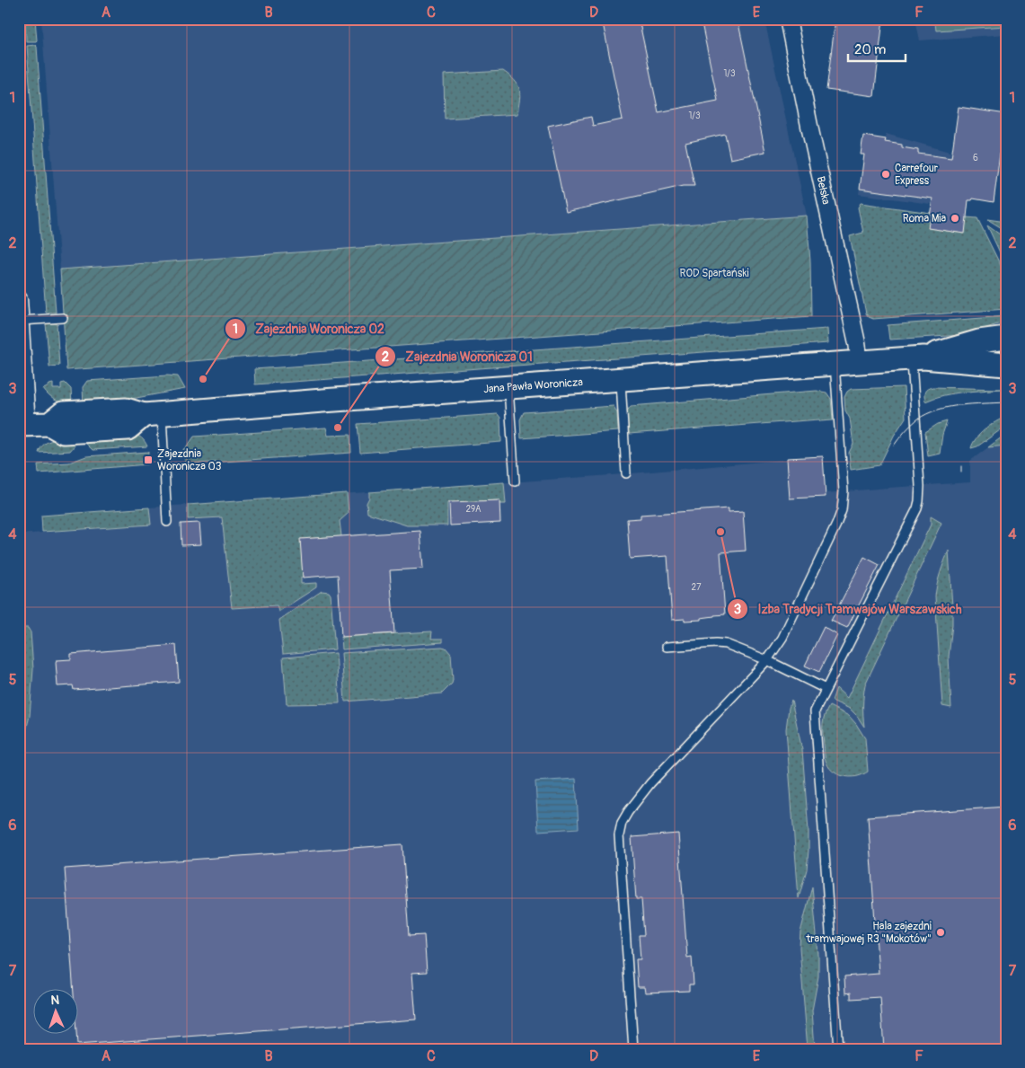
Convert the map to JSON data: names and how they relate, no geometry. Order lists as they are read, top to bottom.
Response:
{
  "streets": {
    "street": ["Bełska", "Jana Pawła Woronicza"]
  },
  "crossings": [
    ["Bełska", "Jana Pawła Woronicza"]
  ],
  "parks": ["ROD Spartański"],
  "places": {
    "other": [
      "Carrefour Express",
      "Roma Mia",
      "Zajezdnia Woronicza 02",
      "Zajezdnia Woronicza 01",
      "Izba Tradycji Tramwajów Warszawskich",
      "Hala zajezdni tramwajowej R3 \"Mokotów\""
    ],
    "transit": ["Zajezdnia Woronicza 03"]
  },
  "house_numbers": [
    "1/3",
    "1/3",
    "6",
    "29A",
    "27"
  ],
  "scale_bar": "20 m",
  "north": "top",
  "grid": {
    "columns": [
      "A",
      "B",
      "C",
      "D",
      "E",
      "F"
    ],
    "rows": [
      "1",
      "2",
      "3",
      "4",
      "5",
      "6",
      "7"
    ]
  }
}
